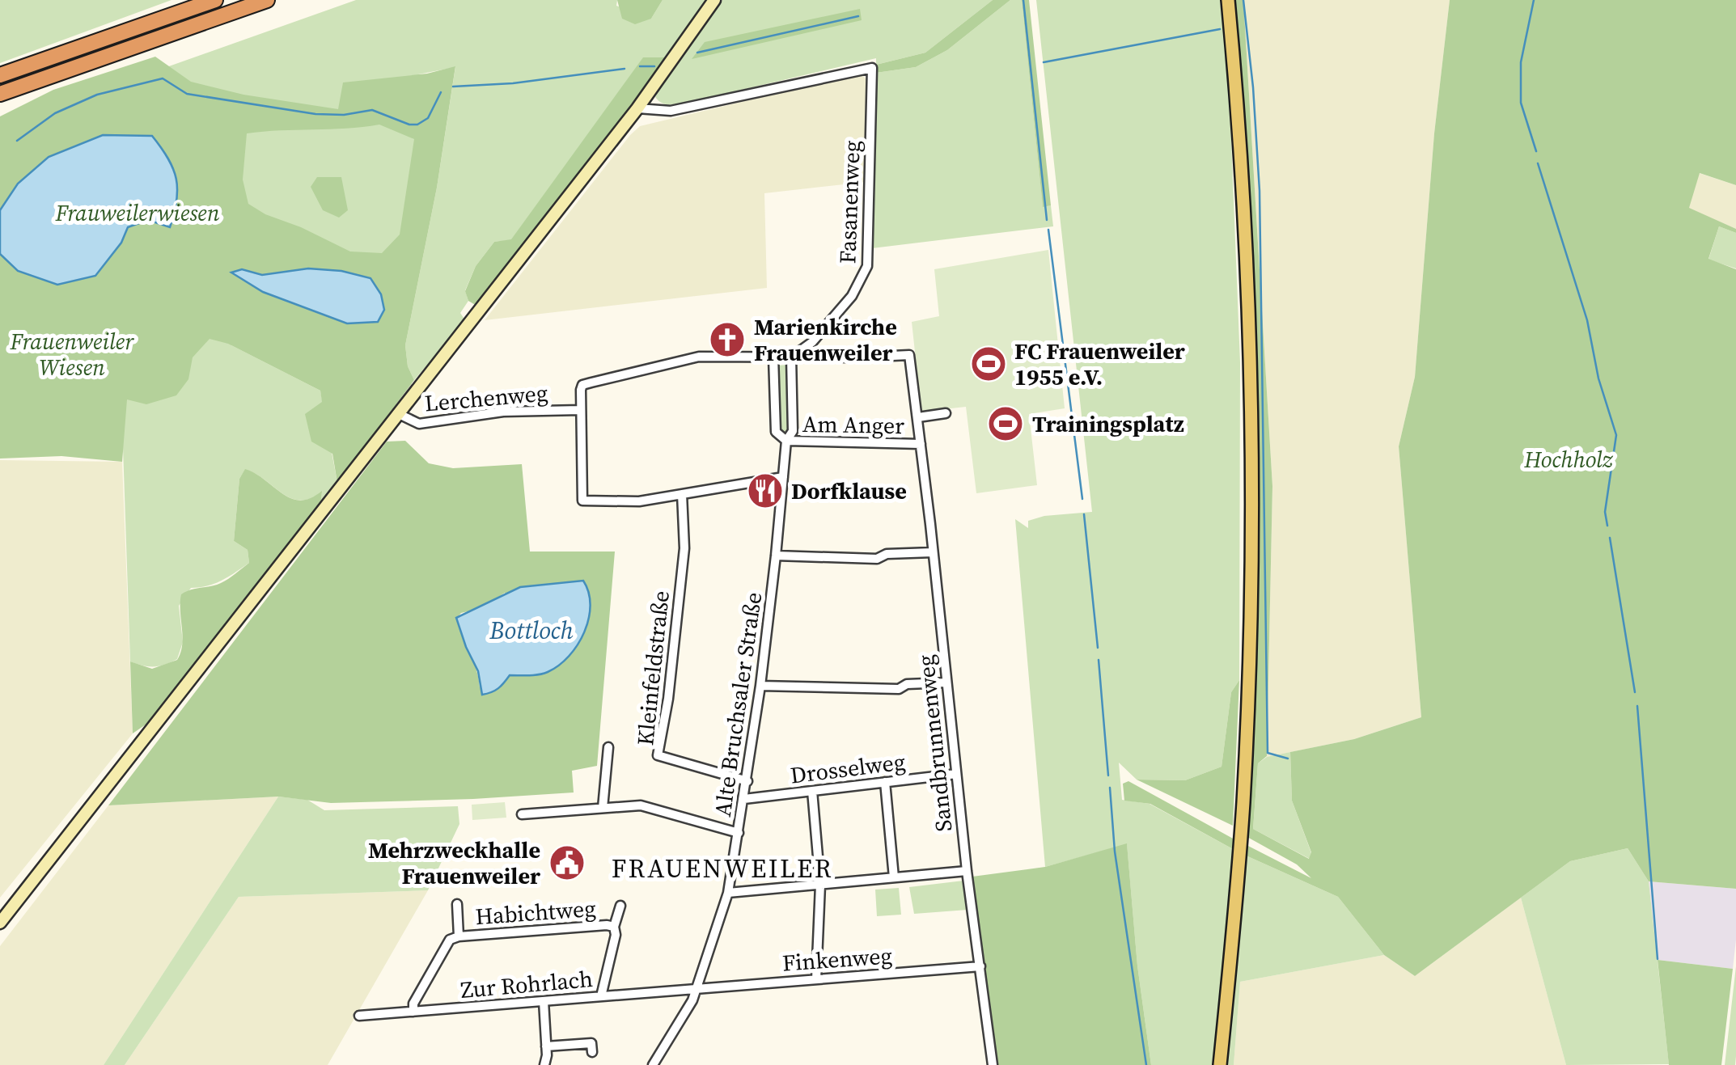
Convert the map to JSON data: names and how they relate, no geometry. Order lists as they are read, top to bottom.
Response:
{
  "streets": {
    "street": [
      "Fasanenweg",
      "Lerchenweg",
      "Am Anger",
      "Kleinfeldstraße",
      "Alte Bruchsaler Straße",
      "Sandbrunnenweg",
      "Drosselweg",
      "Habichtweg",
      "Finkenweg",
      "Zur Rohrlach"
    ]
  },
  "crossings": [
    ["Fasanenweg", "Alte Bruchsaler Straße"],
    ["Fasanenweg", "Sandbrunnenweg"],
    ["Am Anger", "Alte Bruchsaler Straße"],
    ["Am Anger", "Sandbrunnenweg"],
    ["Kleinfeldstraße", "Alte Bruchsaler Straße"],
    ["Alte Bruchsaler Straße", "Sandbrunnenweg"],
    ["Alte Bruchsaler Straße", "Drosselweg"],
    ["Alte Bruchsaler Straße", "Finkenweg"],
    ["Alte Bruchsaler Straße", "Zur Rohrlach"],
    ["Sandbrunnenweg", "Drosselweg"],
    ["Sandbrunnenweg", "Finkenweg"],
    ["Habichtweg", "Zur Rohrlach"],
    ["Finkenweg", "Zur Rohrlach"]
  ],
  "districts": ["FRAUENWEILER"],
  "water": ["Bottloch"],
  "parks": ["Frauweilerwiesen", "Frauenweiler Wiesen", "Hochholz"],
  "places": {
    "church": ["Marienkirche Frauenweiler"],
    "sports": ["FC Frauenweiler 1955 e.V.", "Trainingsplatz"],
    "restaurant": ["Dorfklause"],
    "public building": ["Mehrzweckhalle Frauenweiler"]
  }
}
